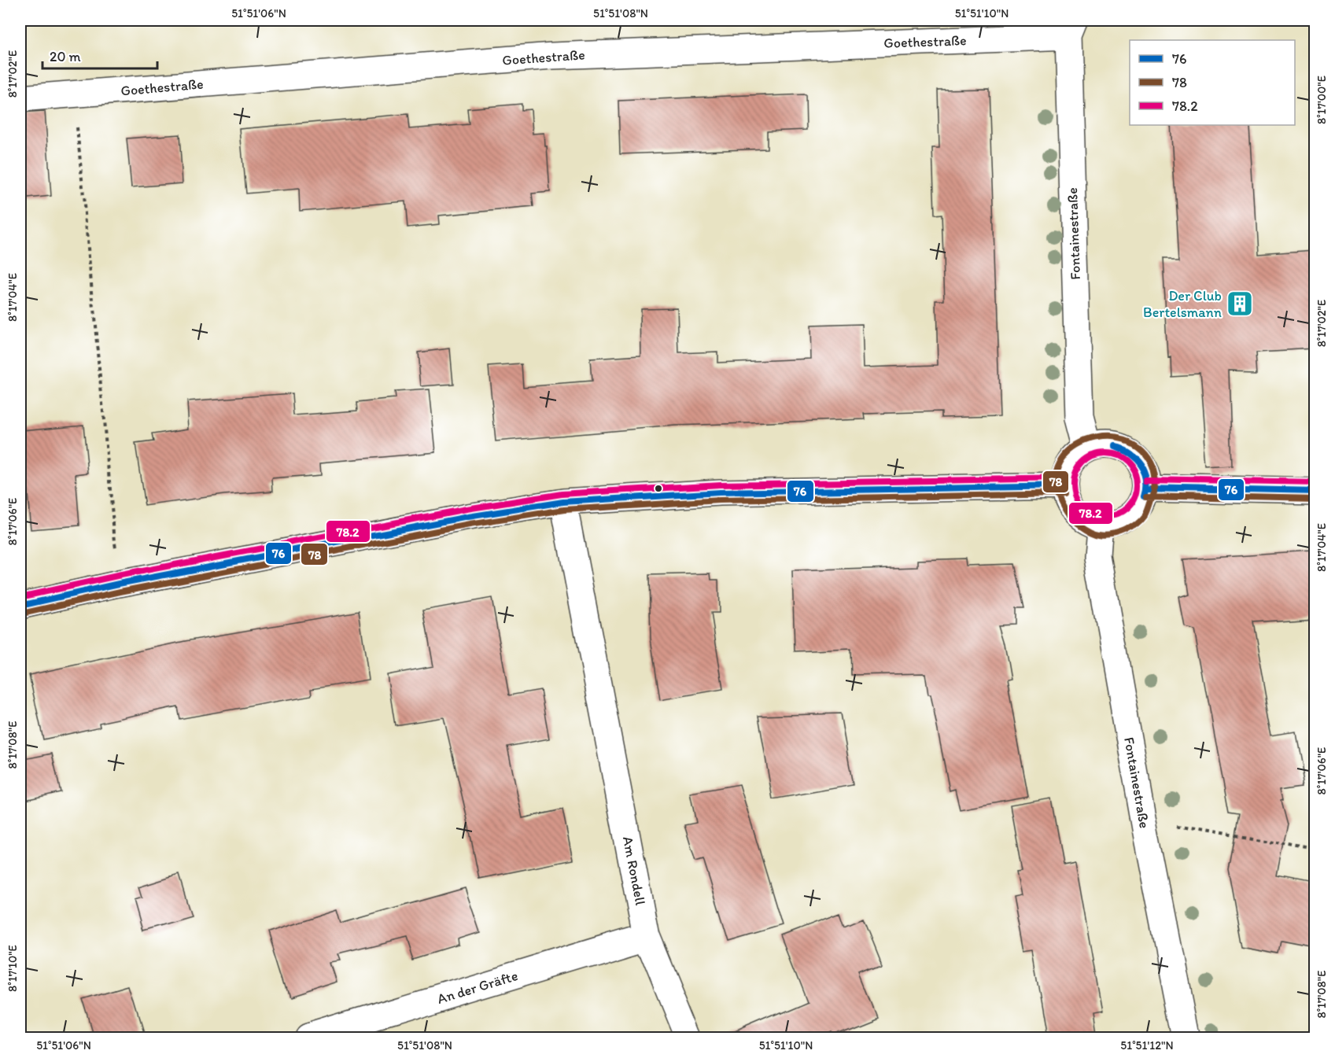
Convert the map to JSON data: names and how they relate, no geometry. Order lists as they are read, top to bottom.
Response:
{
  "streets": {
    "street": [
      "Goethestraße",
      "Fontainestraße",
      "Am Rondell",
      "An der Gräfte"
    ]
  },
  "crossings": [
    ["Goethestraße", "Fontainestraße"],
    ["Am Rondell", "An der Gräfte"]
  ],
  "places": {
    "building": ["Der Club Bertelsmann"]
  },
  "lines": ["transit line 78", "transit line 76", "transit line 78.2"],
  "legend": ["76", "78", "78.2"],
  "scale_bar": "20 m",
  "coordinates": [
    "51°51'06\"N",
    "51°51'08\"N",
    "51°51'10\"N",
    "8°17'02\"E",
    "8°17'00\"E",
    "8°17'04\"E",
    "8°17'06\"E",
    "8°17'08\"E",
    "8°17'10\"E",
    "51°51'12\"N"
  ]
}
